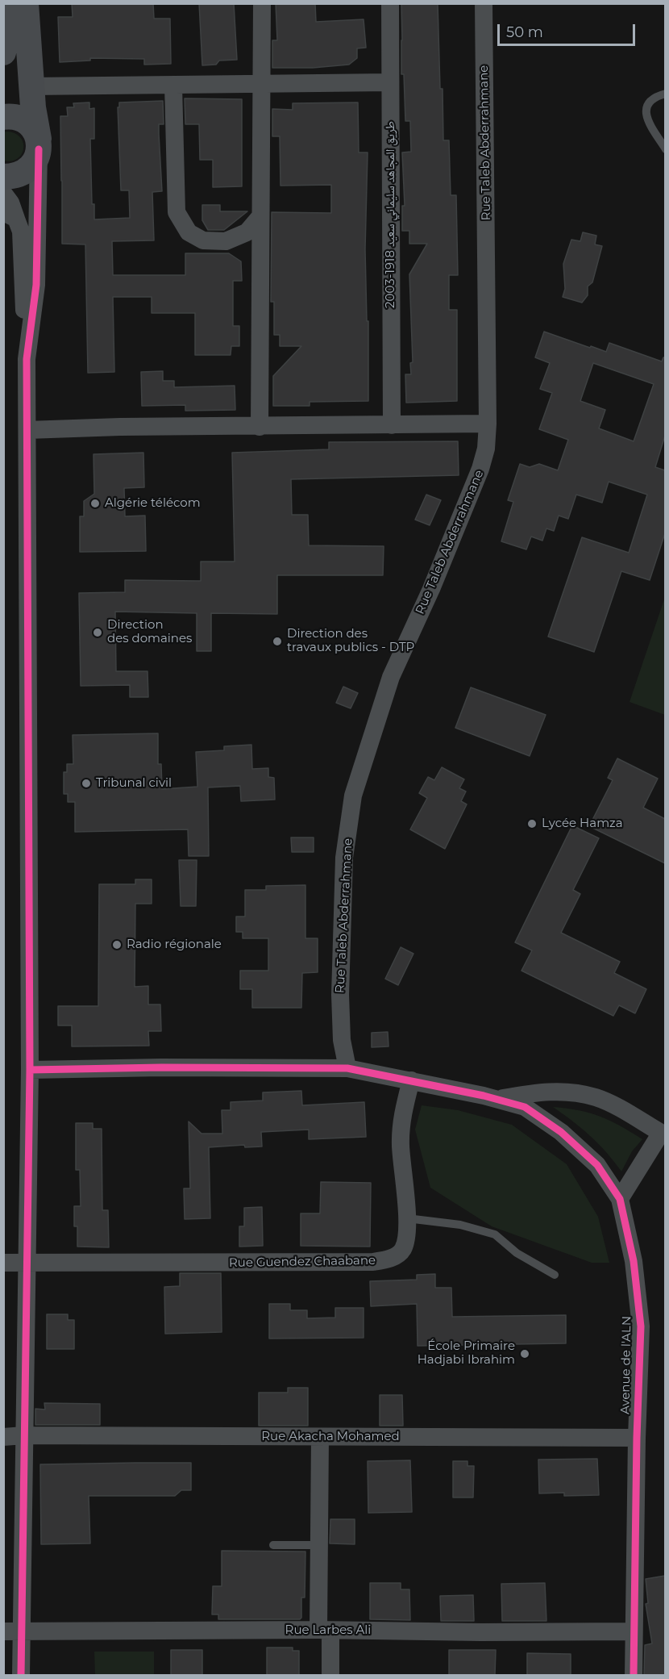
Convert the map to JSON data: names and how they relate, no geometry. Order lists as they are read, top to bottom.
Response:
{
  "streets": {
    "street": [
      "Rue Taleb Abderrahmane",
      "طريق المجاهد سليماني سعيد 1918-2003",
      "Rue Guendez Chaabane",
      "Avenue de l'ALN",
      "Rue Akacha Mohamed",
      "Rue Larbes Ali"
    ]
  },
  "crossings": [
    ["Rue Taleb Abderrahmane", "Avenue de l'ALN"],
    ["Rue Guendez Chaabane", "Avenue de l'ALN"],
    ["Avenue de l'ALN", "Rue Akacha Mohamed"],
    ["Avenue de l'ALN", "Rue Larbes Ali"]
  ],
  "places": [
    "Algérie télécom",
    "Direction des domaines",
    "Direction des travaux publics - DTP",
    "Tribunal civil",
    "Lycée Hamza",
    "Radio régionale",
    "École Primaire Hadjabi Ibrahim"
  ],
  "scale_bar": "50 m"
}
